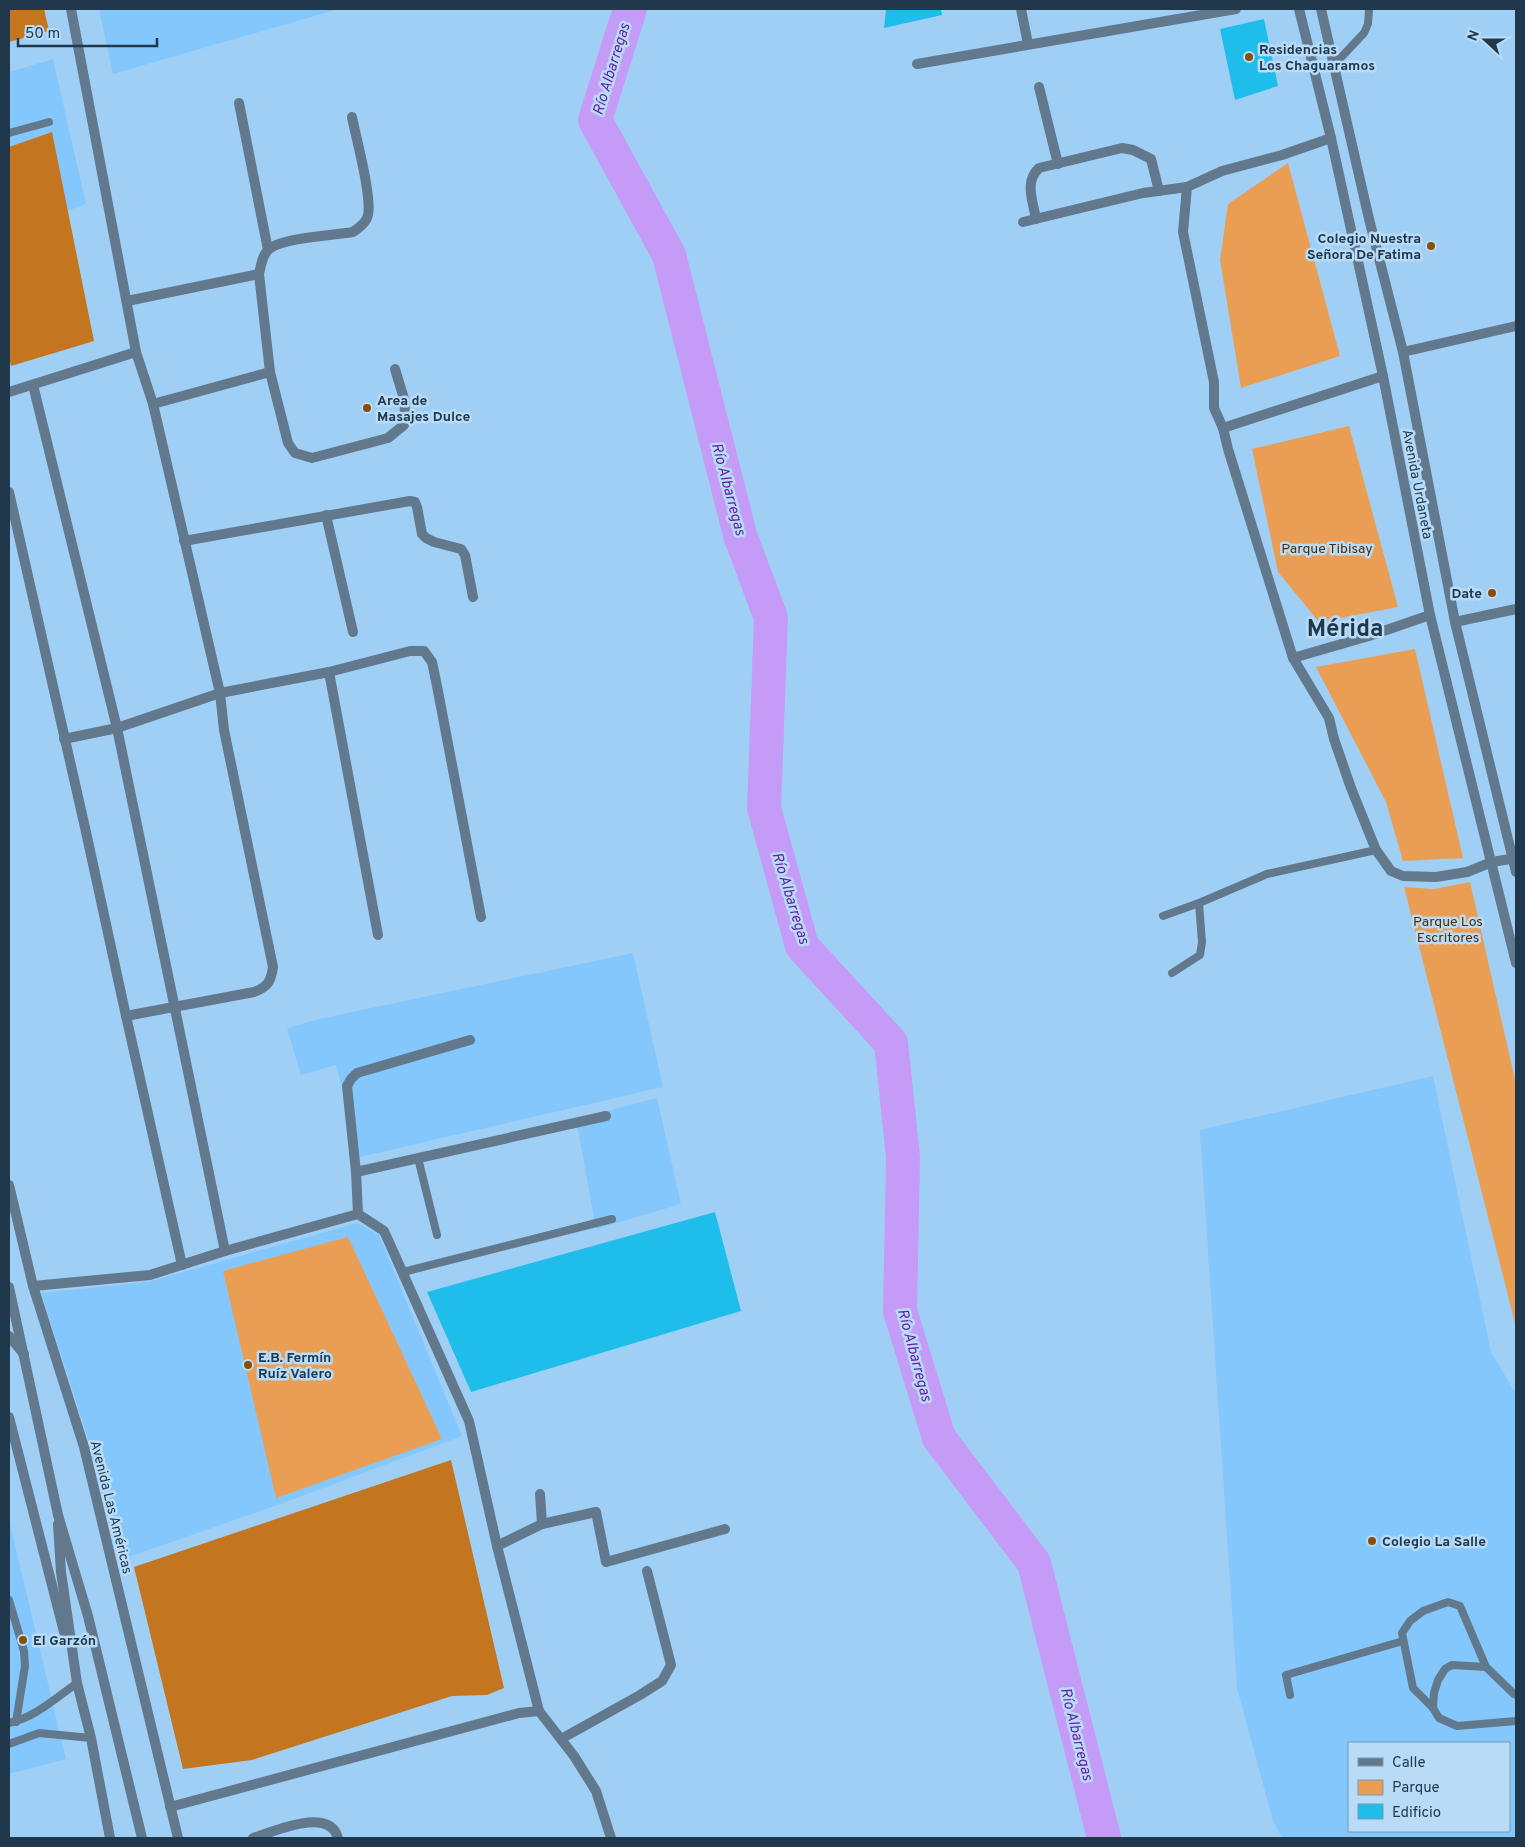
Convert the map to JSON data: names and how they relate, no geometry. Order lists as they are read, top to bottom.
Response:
{
  "streets": {
    "street": ["Avenida Urdaneta", "Avenida Las Américas"]
  },
  "districts": ["Mérida"],
  "water": ["Río Albarregas"],
  "parks": ["Parque Tibisay", "Parque Los Escritores"],
  "places": [
    "Residencias Los Chaguaramos",
    "Colegio Nuestra Señora De Fatima",
    "Area de Masajes Dulce",
    "Date",
    "E.B. Fermín Ruíz Valero",
    "Colegio La Salle",
    "El Garzón"
  ],
  "legend": ["Calle", "Parque", "Edificio"],
  "scale_bar": "50 m",
  "north": "left"
}
